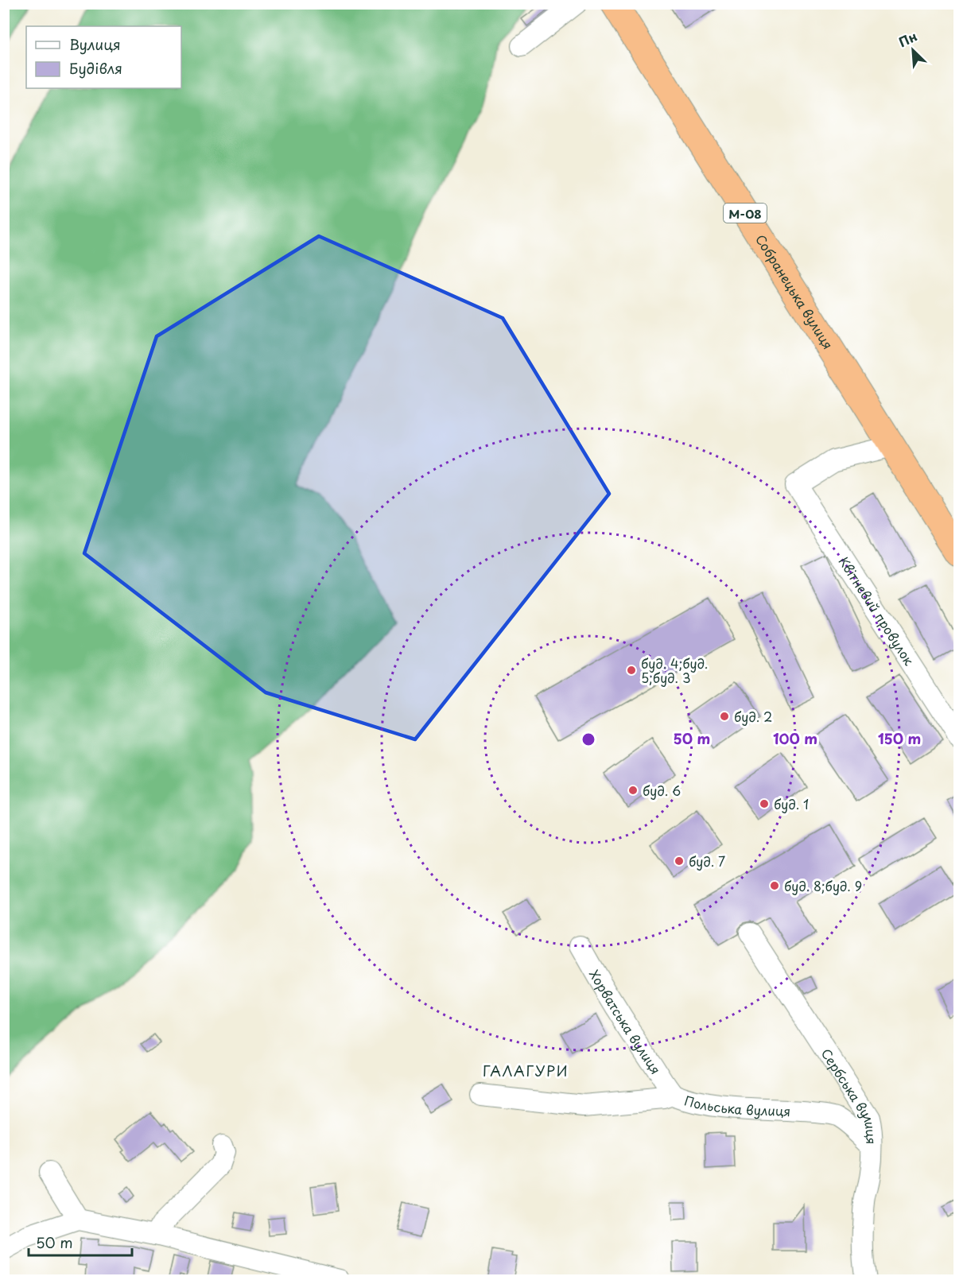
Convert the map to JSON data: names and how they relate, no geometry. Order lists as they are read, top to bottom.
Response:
{
  "streets": {
    "highway": ["М-08", "Собранецька вулиця"],
    "street": [
      "Квітневий провулок",
      "Хорватська вулиця",
      "Сербська вулиця",
      "Польська вулиця"
    ]
  },
  "crossings": [
    ["Собранецька вулиця", "Квітневий провулок"],
    ["Хорватська вулиця", "Польська вулиця"],
    ["Сербська вулиця", "Польська вулиця"]
  ],
  "districts": ["ГАЛАГУРИ"],
  "places": [
    "буд. 4;буд. 5;буд. 3",
    "буд. 2",
    "буд. 6",
    "буд. 1",
    "буд. 7",
    "буд. 8;буд. 9"
  ],
  "legend": ["Вулиця", "Будівля"],
  "scale_bar": "50 m",
  "north": "top left",
  "rings": ["50 m", "100 m", "150 m"]
}
